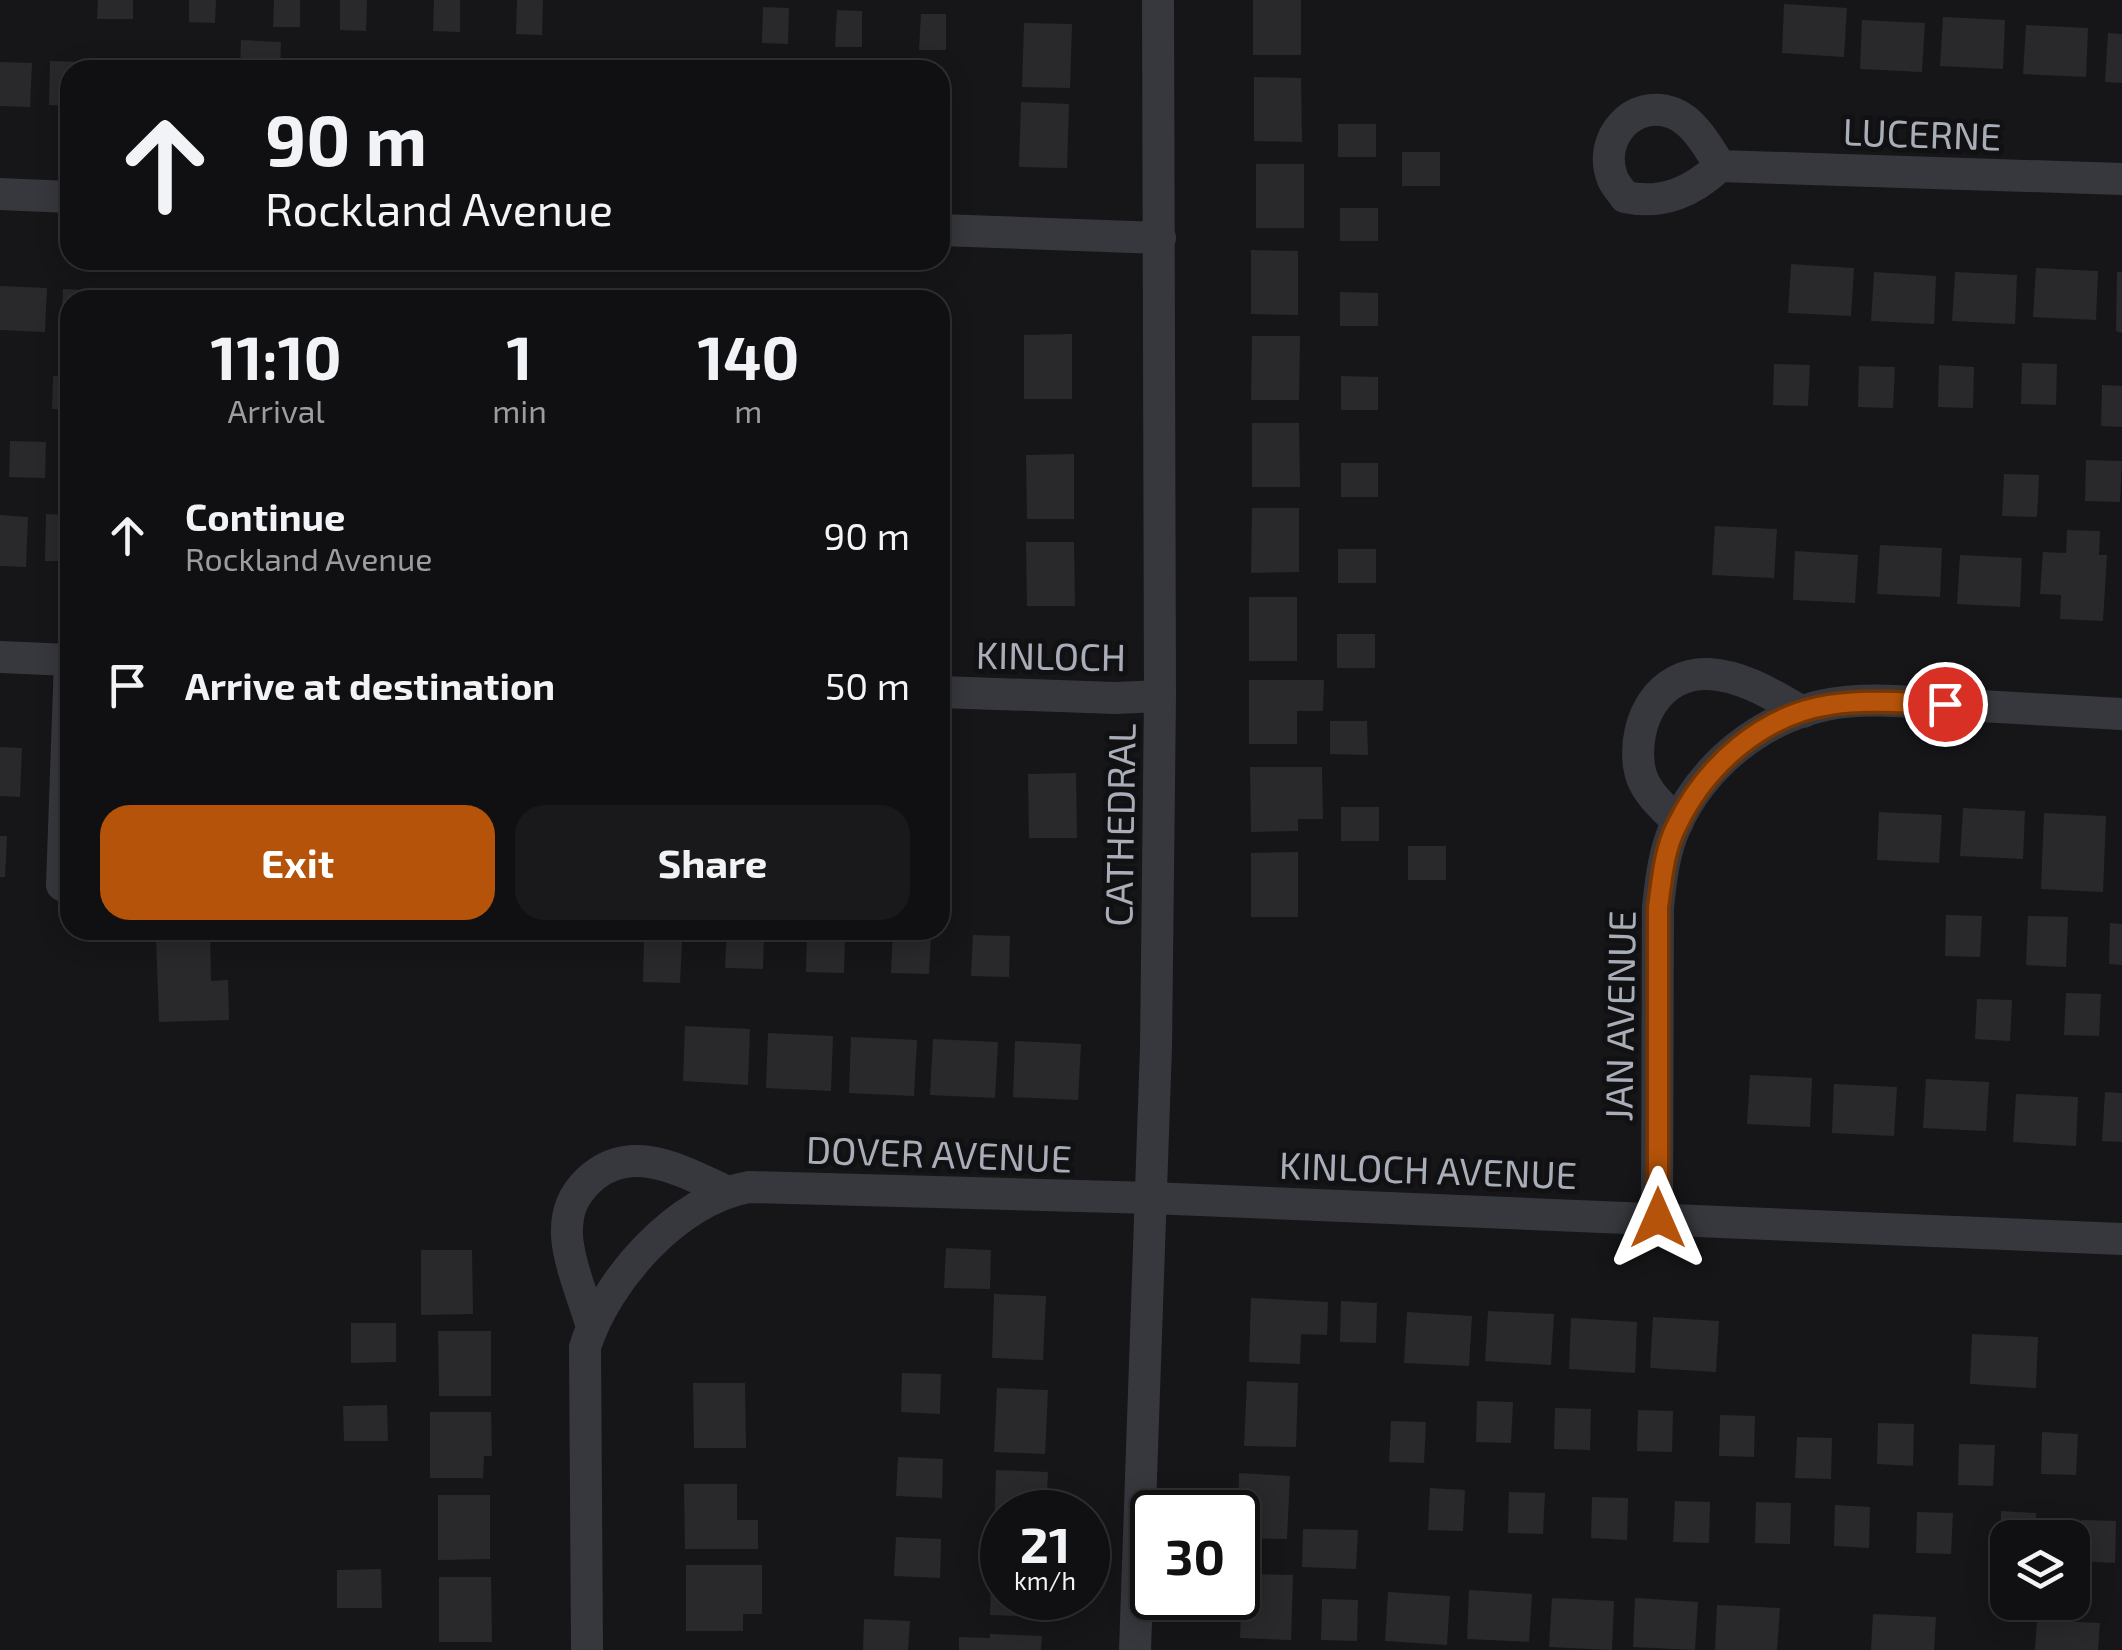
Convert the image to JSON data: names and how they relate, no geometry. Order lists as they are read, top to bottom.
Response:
{
  "streets": {
    "street": [
      "LUCERNE",
      "KINLOCH",
      "CATHEDRAL",
      "JAN AVENUE",
      "DOVER AVENUE",
      "KINLOCH AVENUE"
    ]
  },
  "crossings": [
    ["KINLOCH", "CATHEDRAL"],
    ["CATHEDRAL", "DOVER AVENUE"],
    ["CATHEDRAL", "KINLOCH AVENUE"],
    ["JAN AVENUE", "KINLOCH AVENUE"],
    ["DOVER AVENUE", "KINLOCH AVENUE"]
  ],
  "page": {
    "turn": ["90 m", "Rockland Avenue"],
    "eta": [
      "11:10",
      "Arrival",
      "1",
      "min",
      "140",
      "m"
    ],
    "list": [
      {
        "name": "Continue",
        "note": "Rockland Avenue",
        "value": "90 m"
      },
      {
        "name": "Arrive at destination",
        "value": "50 m"
      }
    ],
    "buttons": ["Exit", "Share"],
    "speed": "21 km/h",
    "limit": "30"
  }
}
